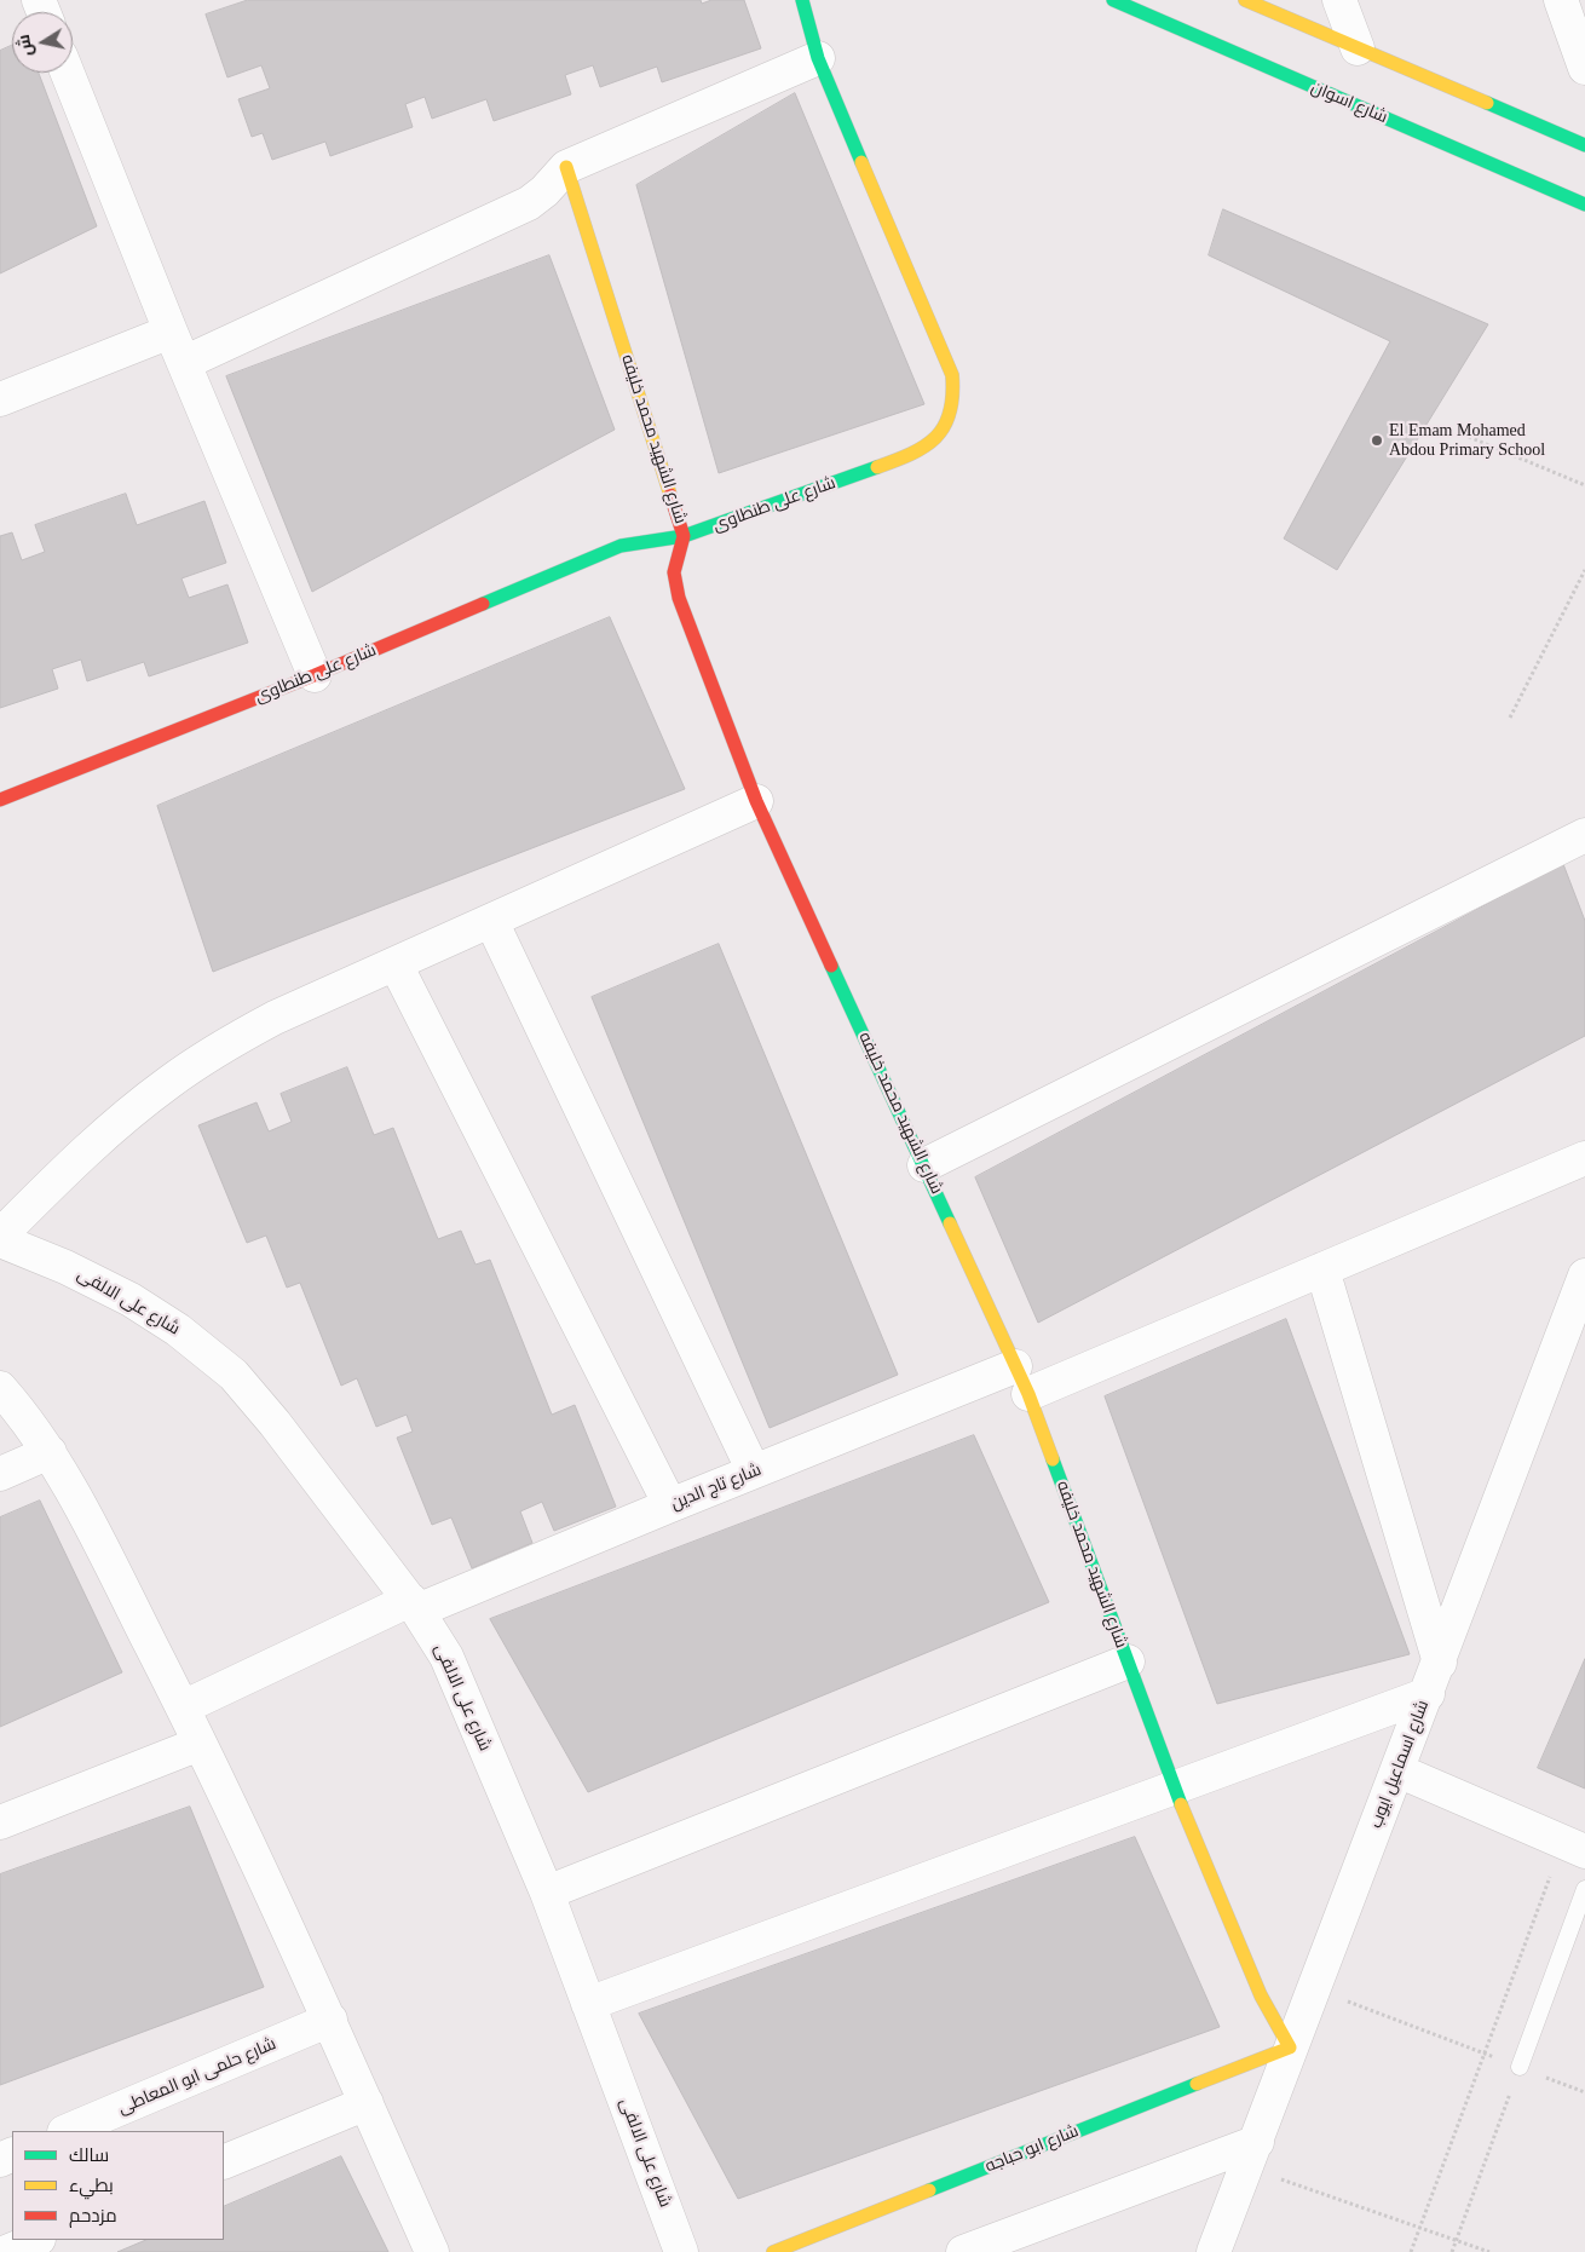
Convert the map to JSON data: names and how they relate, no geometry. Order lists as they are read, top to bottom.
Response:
{
  "streets": {
    "street": [
      "شارع اسوان",
      "شارع الشهيد محمد خليفه",
      "شارع على طنطاوى",
      "شارع على الالفى",
      "شارع تاج الدين",
      "شارع اسماعيل ايوب",
      "شارع حلمى ابو المعاطى",
      "شارع ابو حباجه"
    ]
  },
  "crossings": [
    ["شارع الشهيد محمد خليفه", "شارع على طنطاوى"],
    ["شارع الشهيد محمد خليفه", "شارع تاج الدين"],
    ["شارع الشهيد محمد خليفه", "شارع اسماعيل ايوب"],
    ["شارع الشهيد محمد خليفه", "شارع ابو حباجه"],
    ["شارع على الالفى", "شارع تاج الدين"],
    ["شارع اسماعيل ايوب", "شارع ابو حباجه"]
  ],
  "places": ["El Emam Mohamed Abdou Primary School"],
  "legend": ["سالك", "بطيء", "مزدحم"],
  "north": "left"
}
